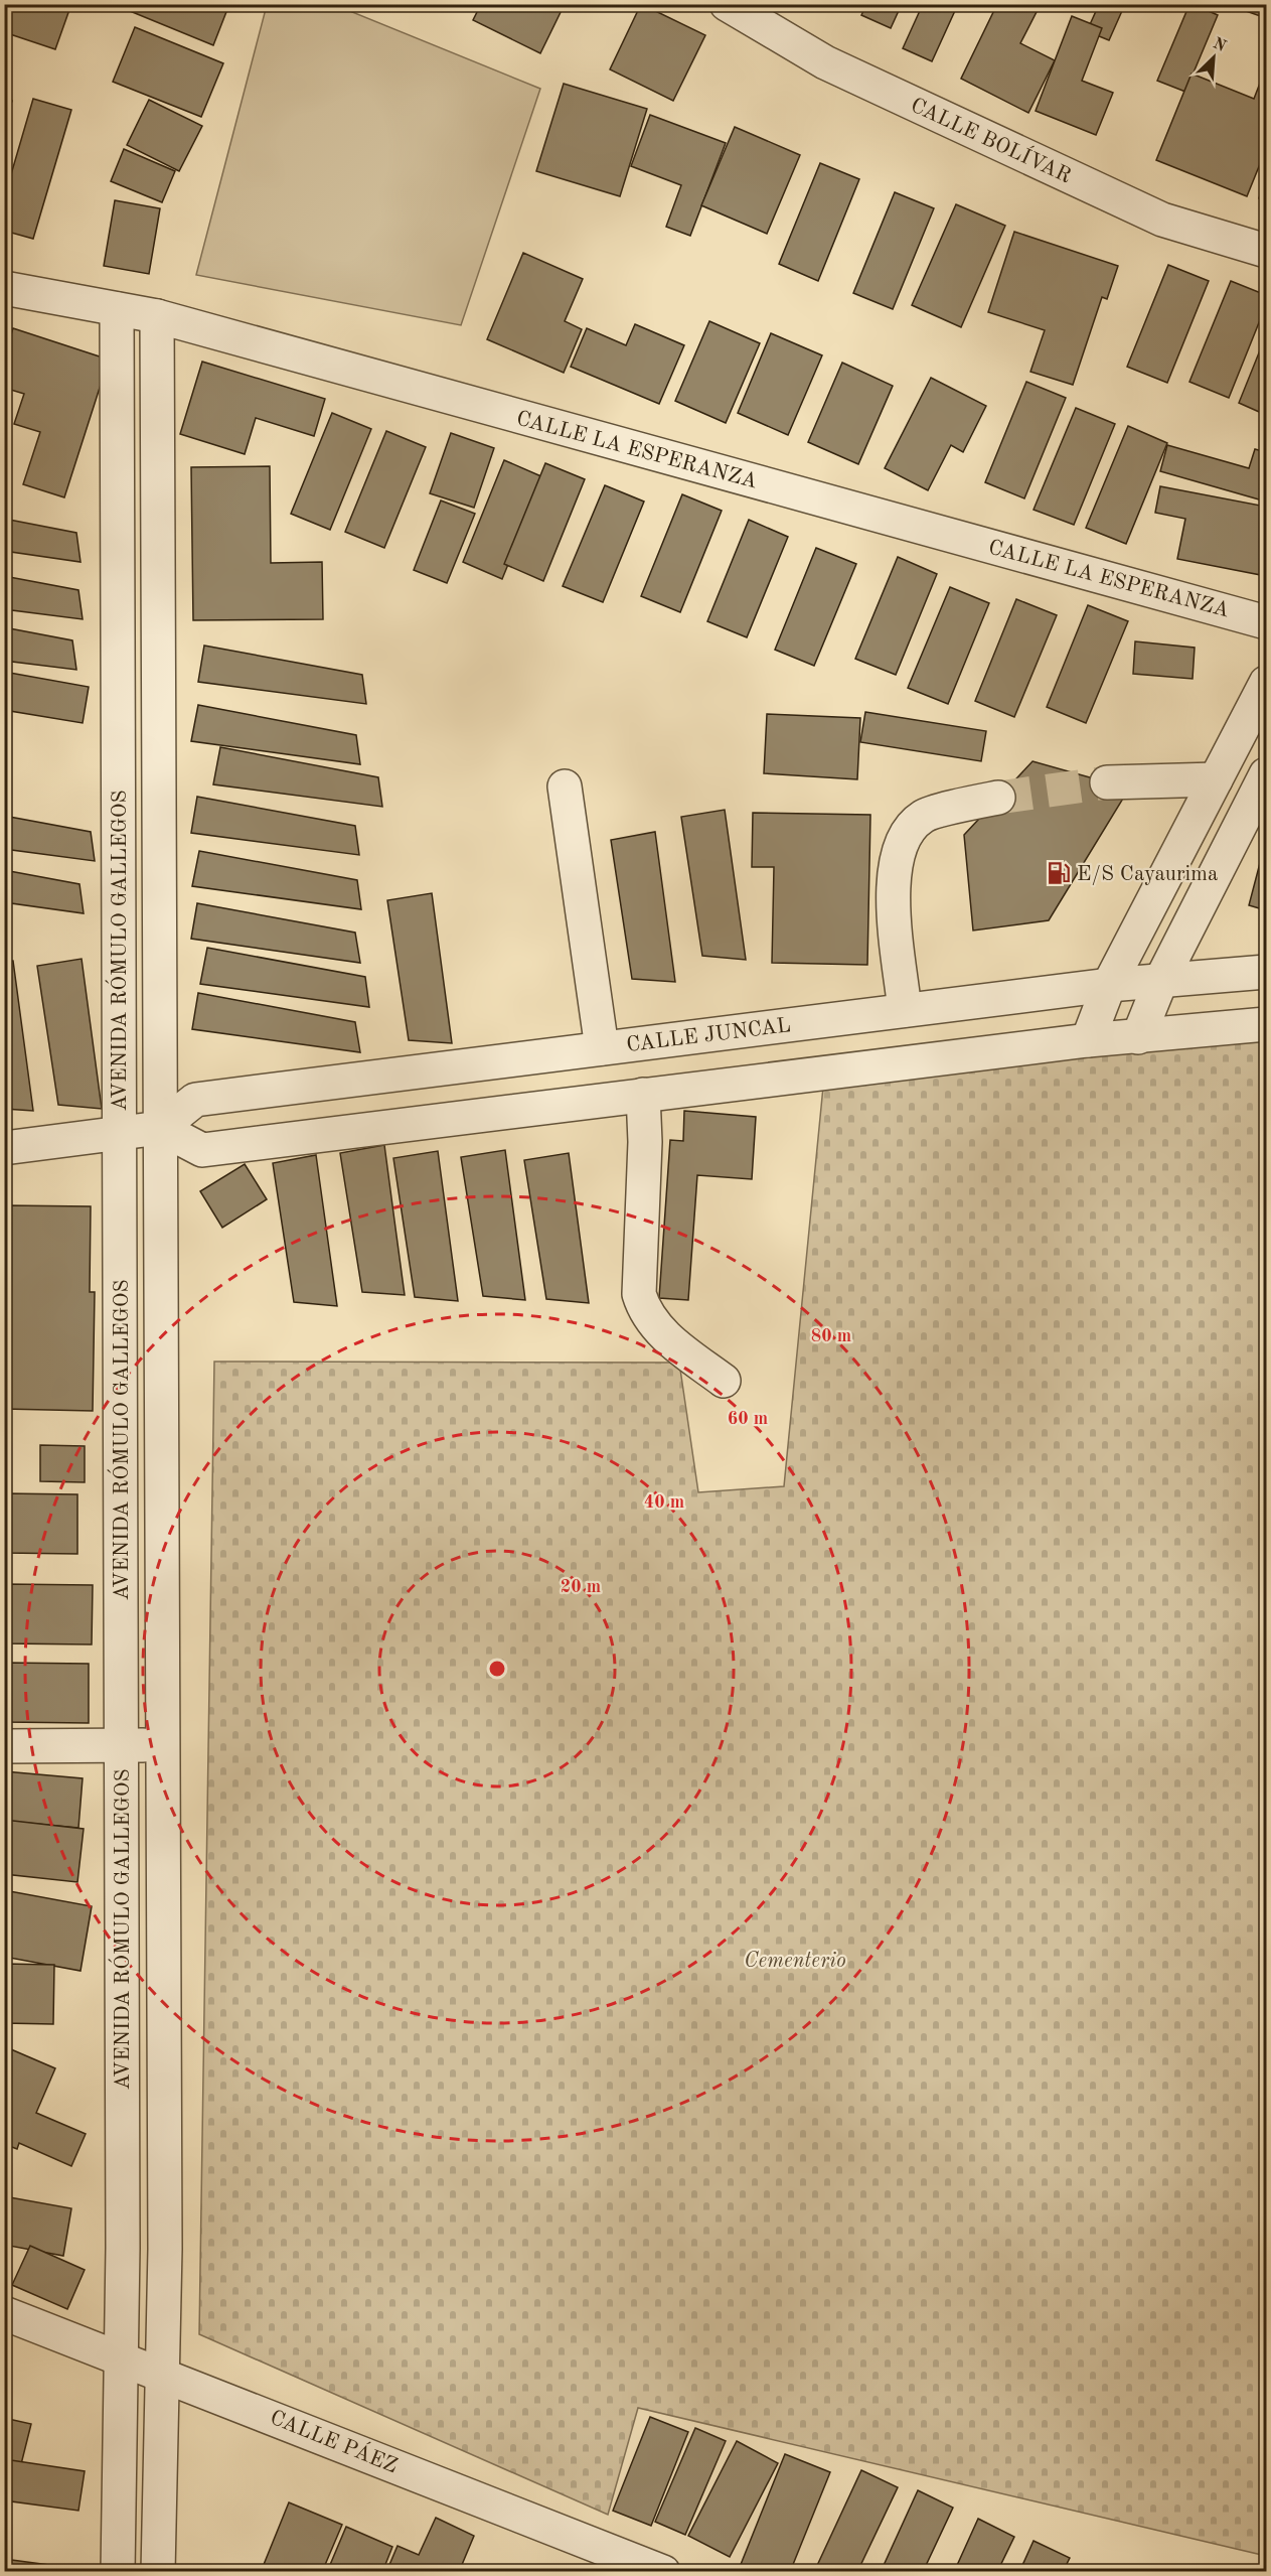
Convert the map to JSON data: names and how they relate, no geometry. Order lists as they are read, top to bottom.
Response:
{
  "streets": {
    "street": [
      "CALLE BOLÍVAR",
      "CALLE LA ESPERANZA",
      "AVENIDA RÓMULO GALLEGOS",
      "CALLE JUNCAL",
      "CALLE PÁEZ"
    ]
  },
  "crossings": [
    ["CALLE LA ESPERANZA", "AVENIDA RÓMULO GALLEGOS"],
    ["AVENIDA RÓMULO GALLEGOS", "CALLE JUNCAL"],
    ["AVENIDA RÓMULO GALLEGOS", "CALLE PÁEZ"]
  ],
  "parks": ["Cementerio"],
  "places": {
    "fuel station": ["E/S Cayaurima"]
  },
  "north": "top right",
  "rings": [
    "80 m",
    "60 m",
    "40 m",
    "20 m"
  ]
}
